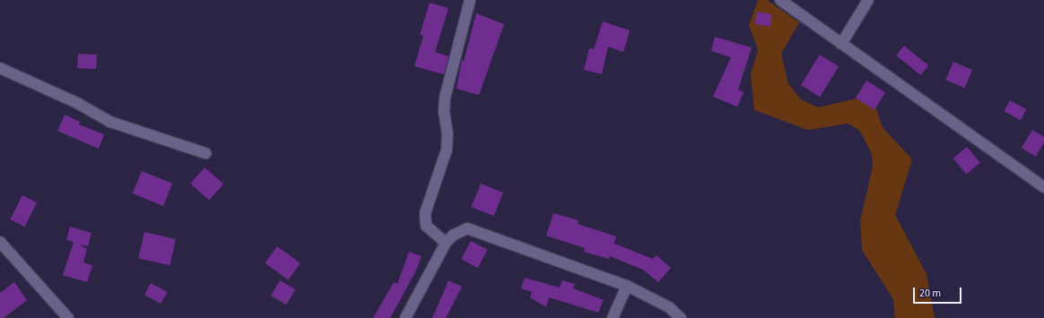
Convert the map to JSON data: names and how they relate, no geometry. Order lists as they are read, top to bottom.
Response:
{
  "scale_bar": "20 m"
}
